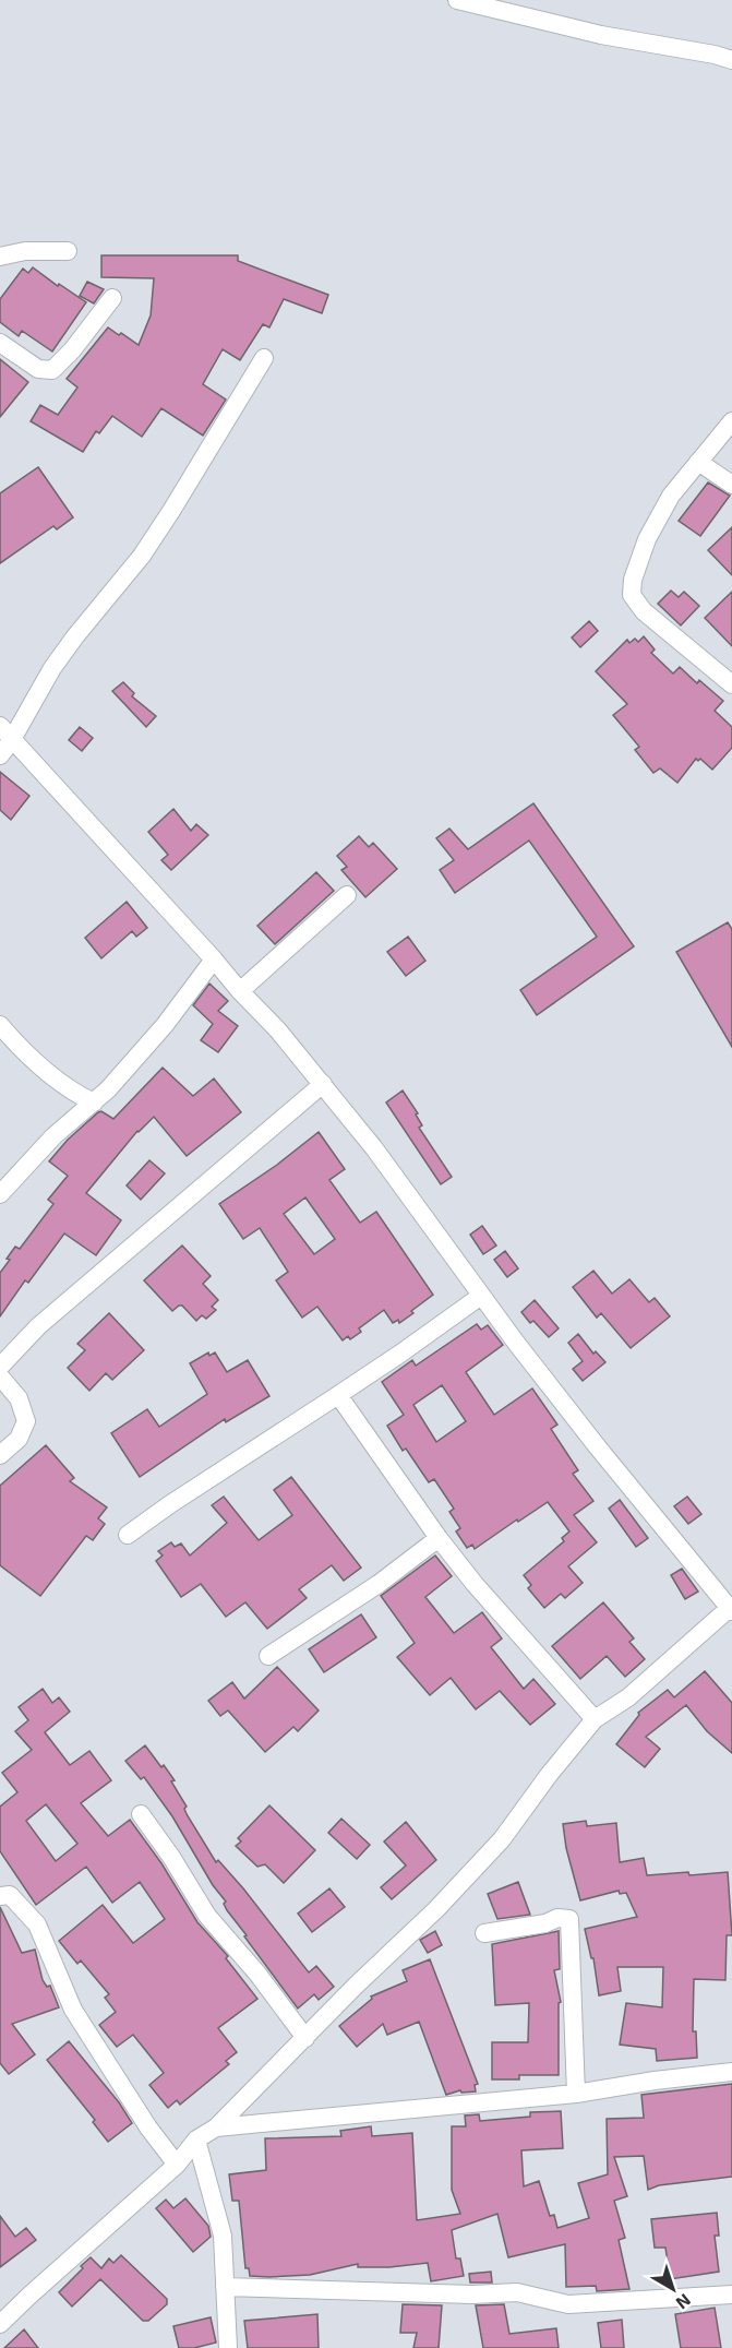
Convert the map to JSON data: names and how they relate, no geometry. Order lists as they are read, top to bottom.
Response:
{
  "north": "bottom right"
}
